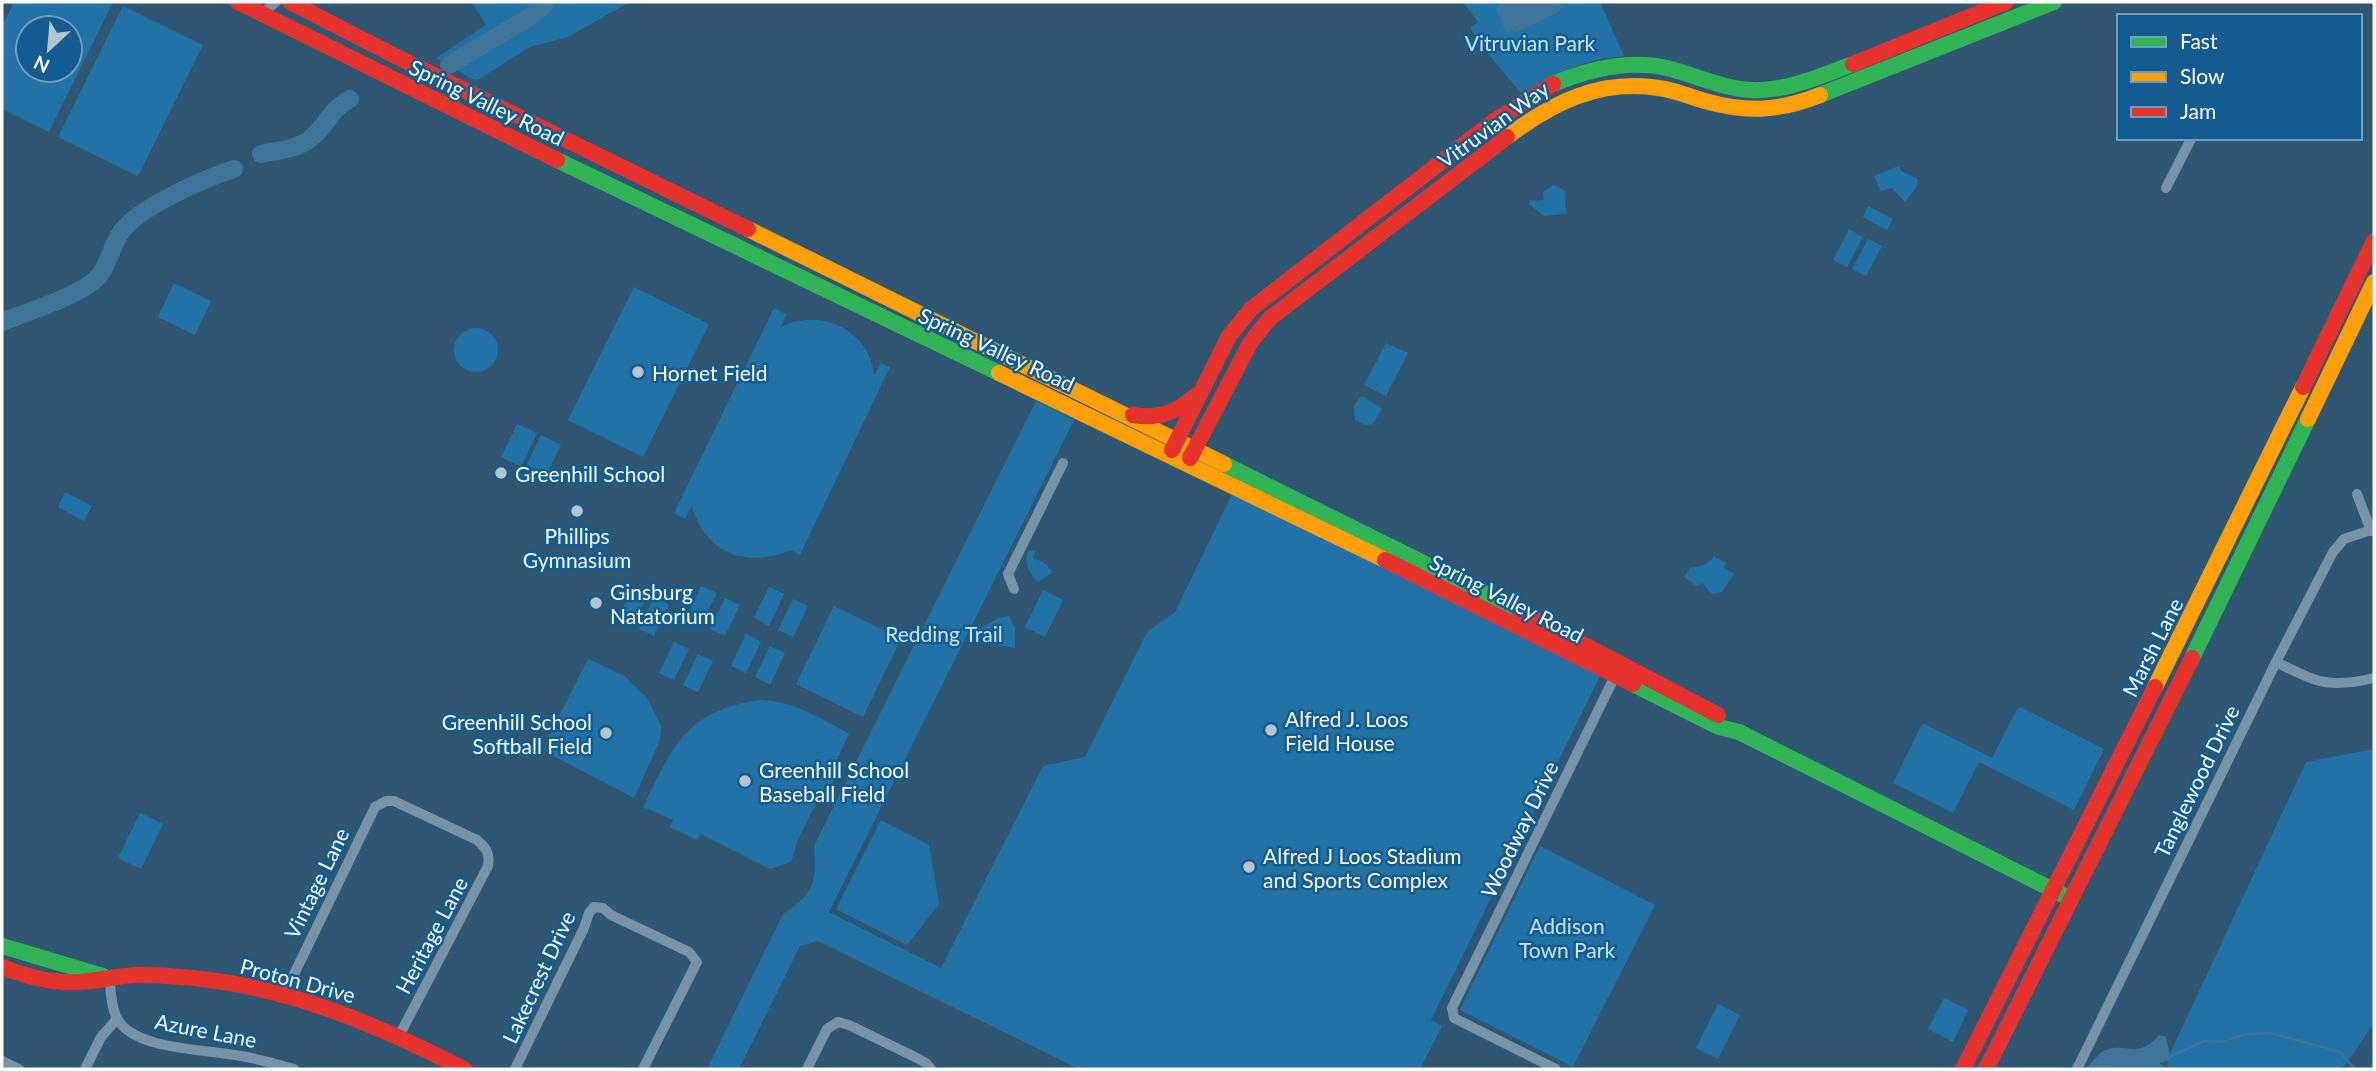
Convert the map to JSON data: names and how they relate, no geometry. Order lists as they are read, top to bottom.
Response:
{
  "streets": {
    "main road": [
      "Spring Valley Road",
      "Vitruvian Way",
      "Marsh Lane",
      "Proton Drive"
    ],
    "street": [
      "Tanglewood Drive",
      "Woodway Drive",
      "Vintage Lane",
      "Heritage Lane",
      "Lakecrest Drive",
      "Azure Lane"
    ]
  },
  "crossings": [
    ["Spring Valley Road", "Vitruvian Way"],
    ["Spring Valley Road", "Marsh Lane"],
    ["Spring Valley Road", "Woodway Drive"],
    ["Vintage Lane", "Heritage Lane"],
    ["Vintage Lane", "Proton Drive"],
    ["Heritage Lane", "Proton Drive"]
  ],
  "parks": ["Vitruvian Park", "Redding Trail", "Addison Town Park"],
  "places": [
    "Hornet Field",
    "Greenhill School",
    "Phillips Gymnasium",
    "Ginsburg Natatorium",
    "Alfred J. Loos Field House",
    "Greenhill School Softball Field",
    "Greenhill School Baseball Field",
    "Alfred J Loos Stadium and Sports Complex"
  ],
  "legend": ["Fast", "Slow", "Jam"],
  "north": "bottom left"
}
